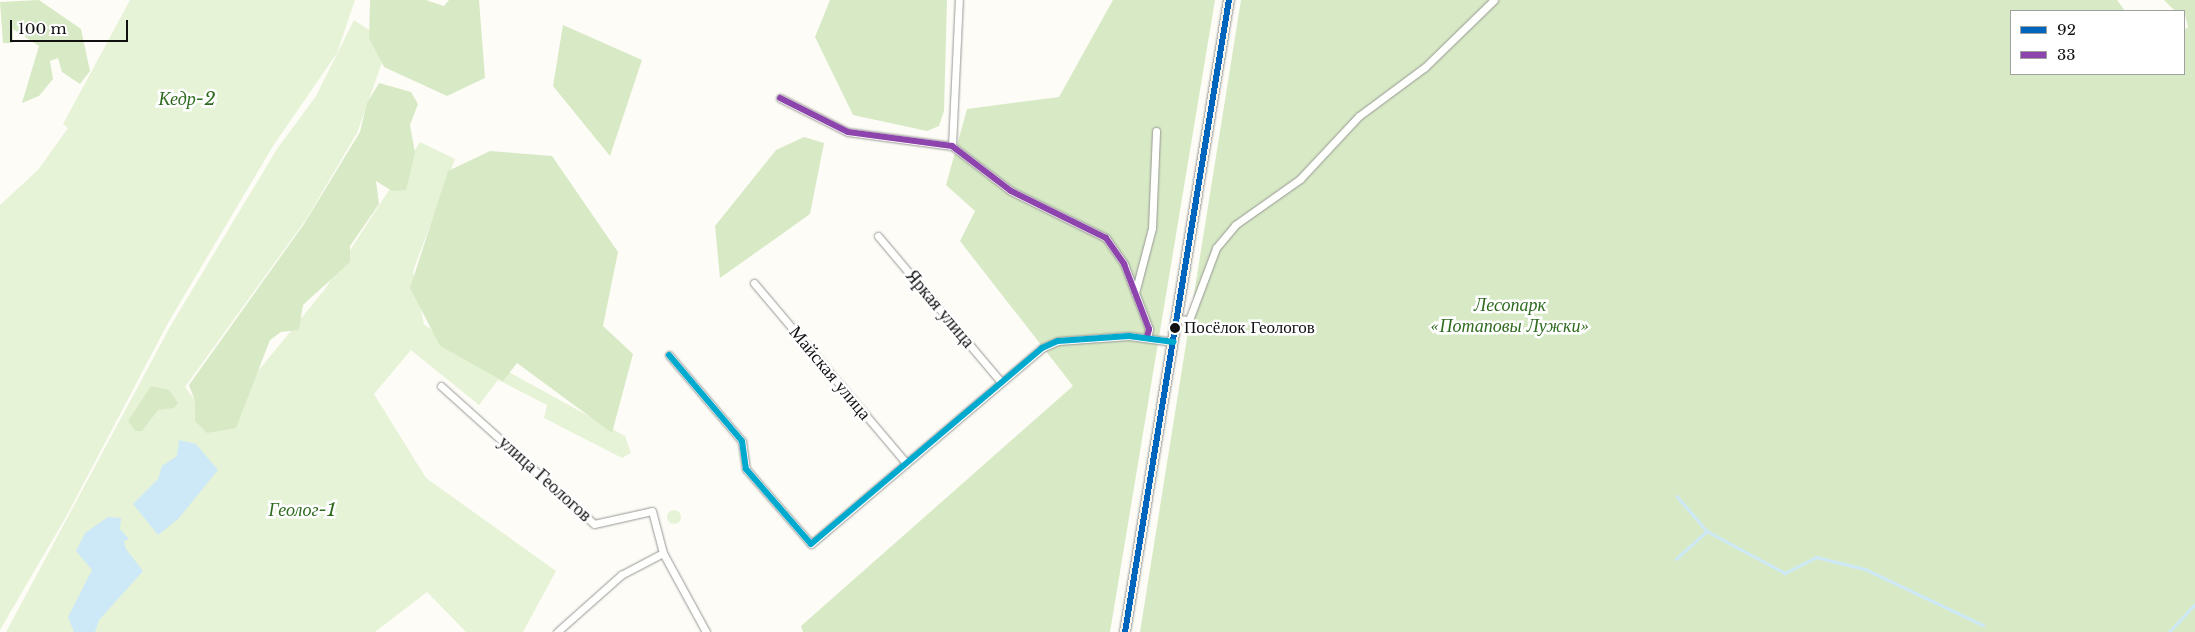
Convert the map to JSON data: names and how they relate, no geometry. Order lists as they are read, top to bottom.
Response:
{
  "streets": {
    "street": ["Яркая улица", "Майская улица", "улица Геологов"]
  },
  "parks": ["Кедр-2", "Лесопарк «Потаповы Лужки»", "Геолог-1"],
  "places": ["Посёлок Геологов"],
  "lines": ["transit line 92", "transit line 33"],
  "legend": ["92", "33"],
  "scale_bar": "100 m"
}
